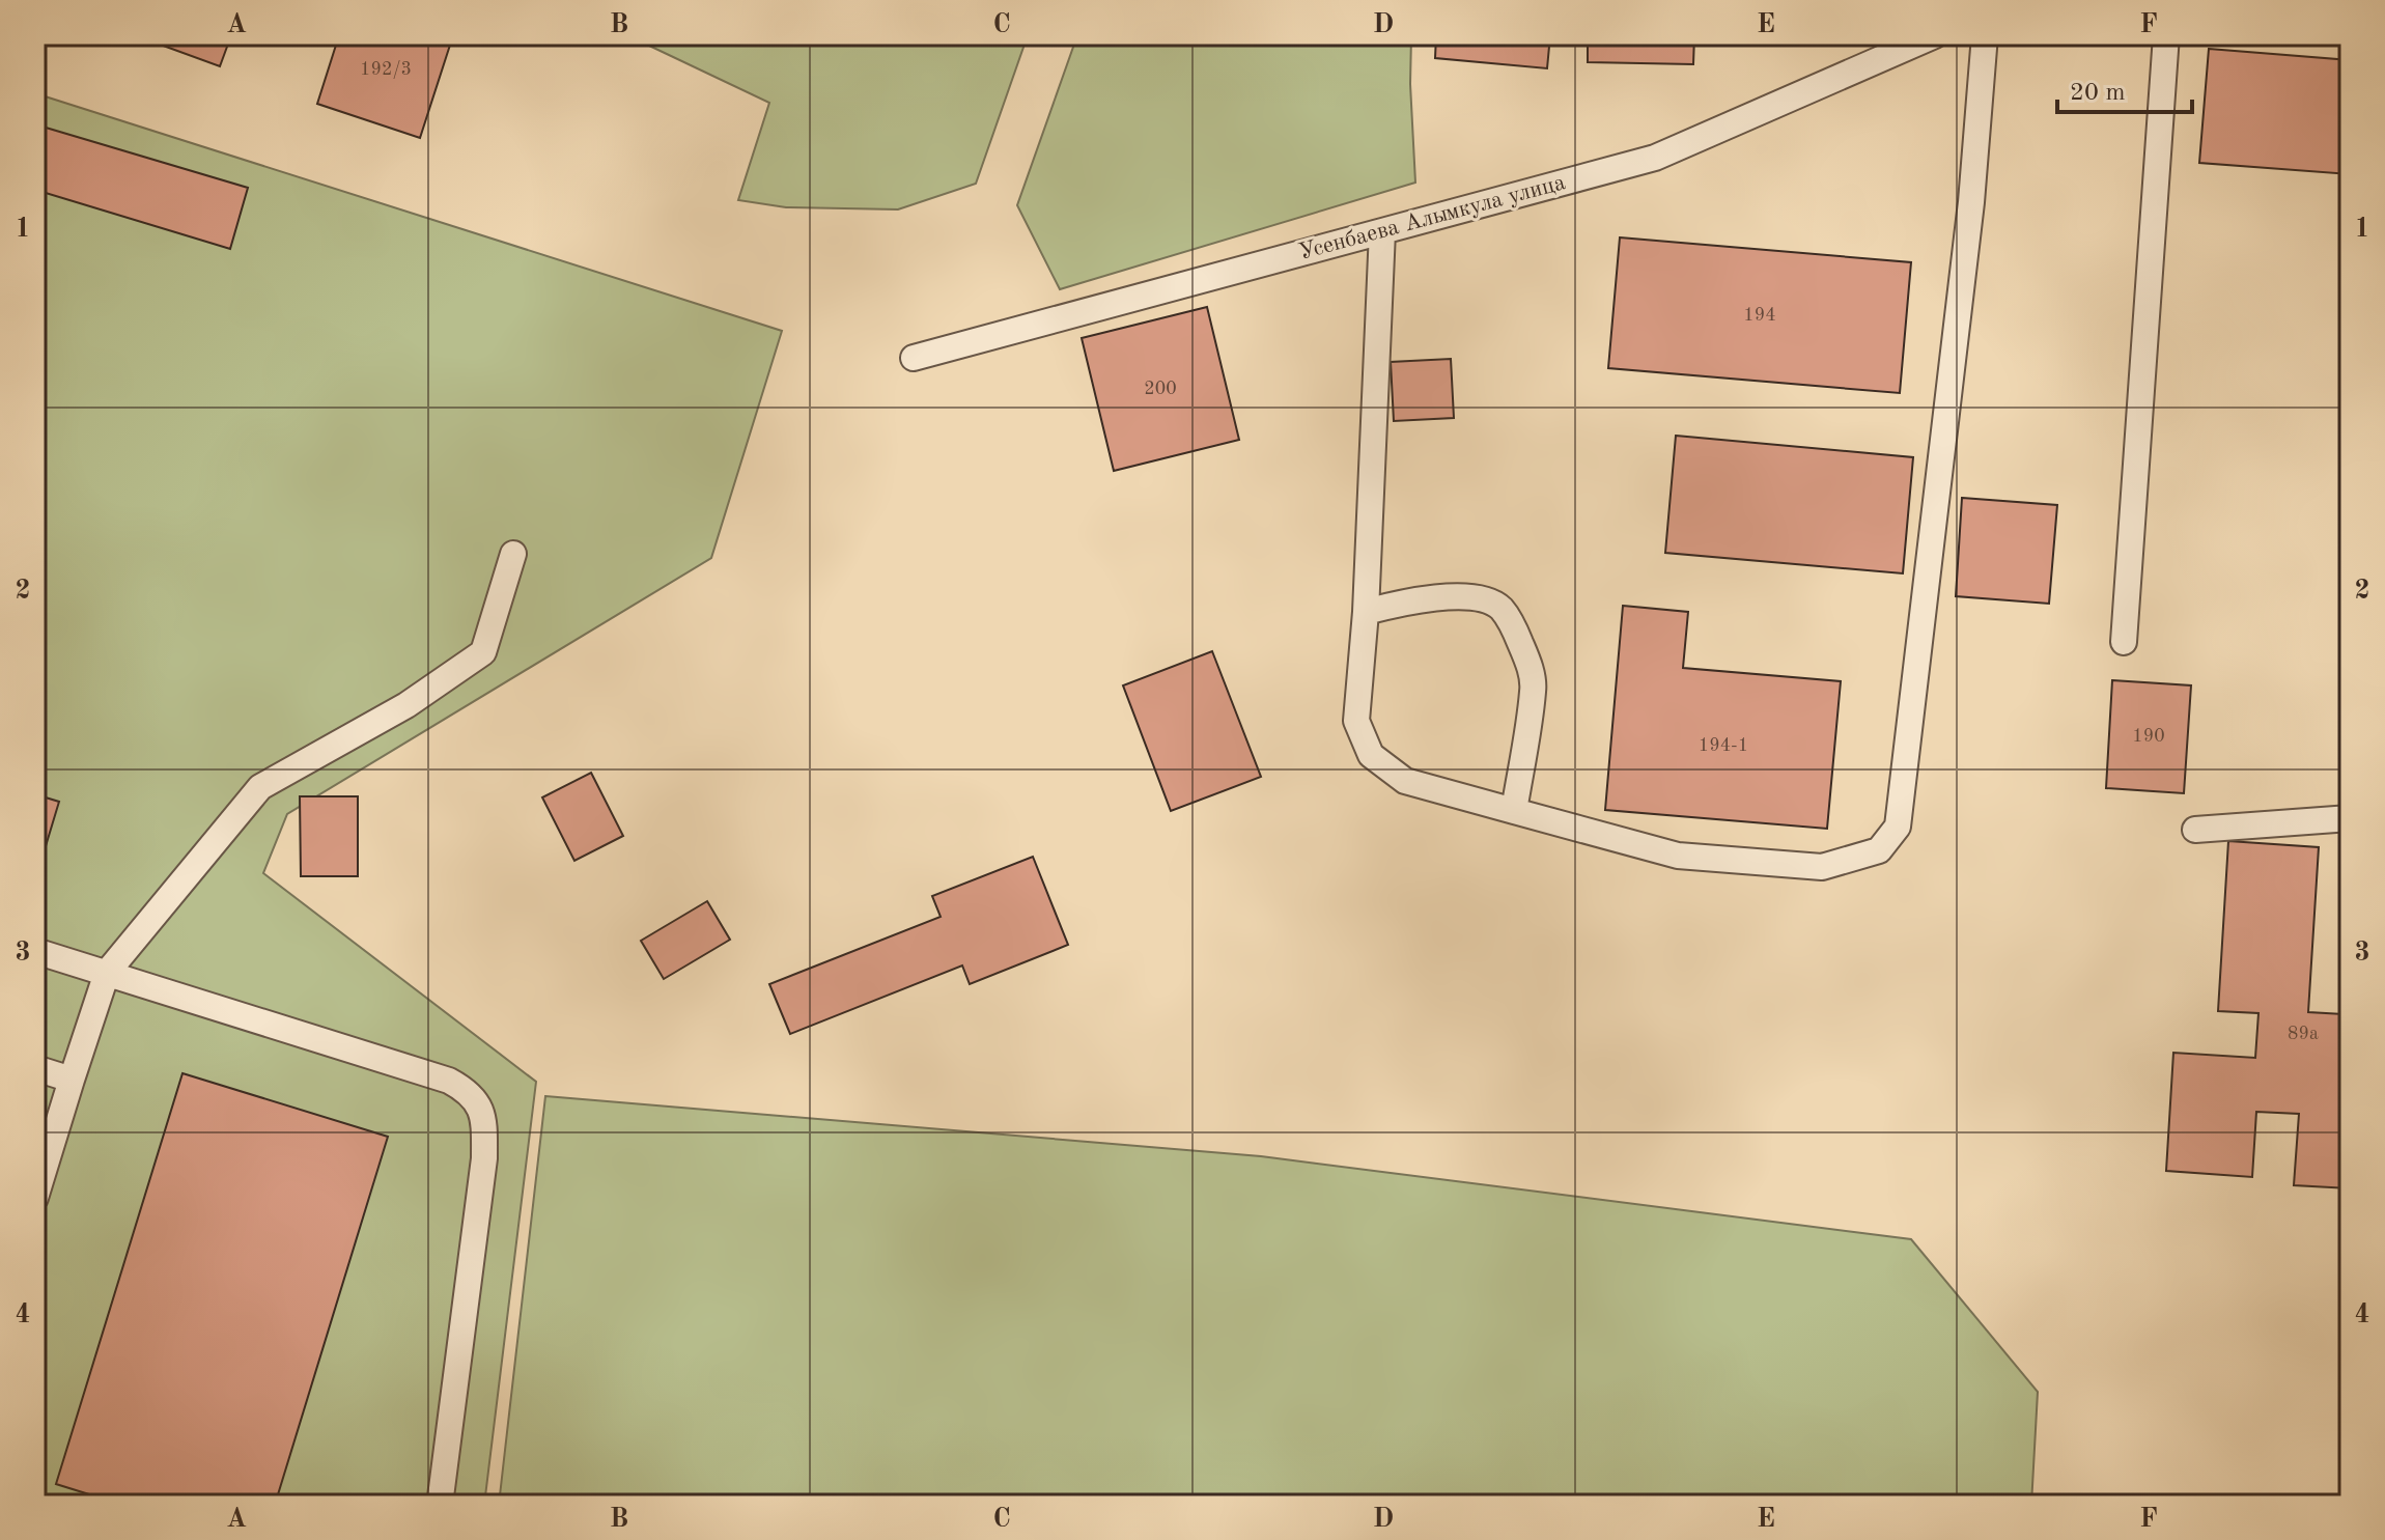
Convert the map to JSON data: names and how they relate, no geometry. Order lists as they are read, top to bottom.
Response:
{
  "streets": {
    "lane": ["Усенбаева Алымкула улица"]
  },
  "house_numbers": [
    "192/3",
    "194",
    "200",
    "190",
    "194-1",
    "89a"
  ],
  "scale_bar": "20 m",
  "grid": {
    "columns": [
      "A",
      "B",
      "C",
      "D",
      "E",
      "F"
    ],
    "rows": [
      "1",
      "2",
      "3",
      "4"
    ]
  }
}
